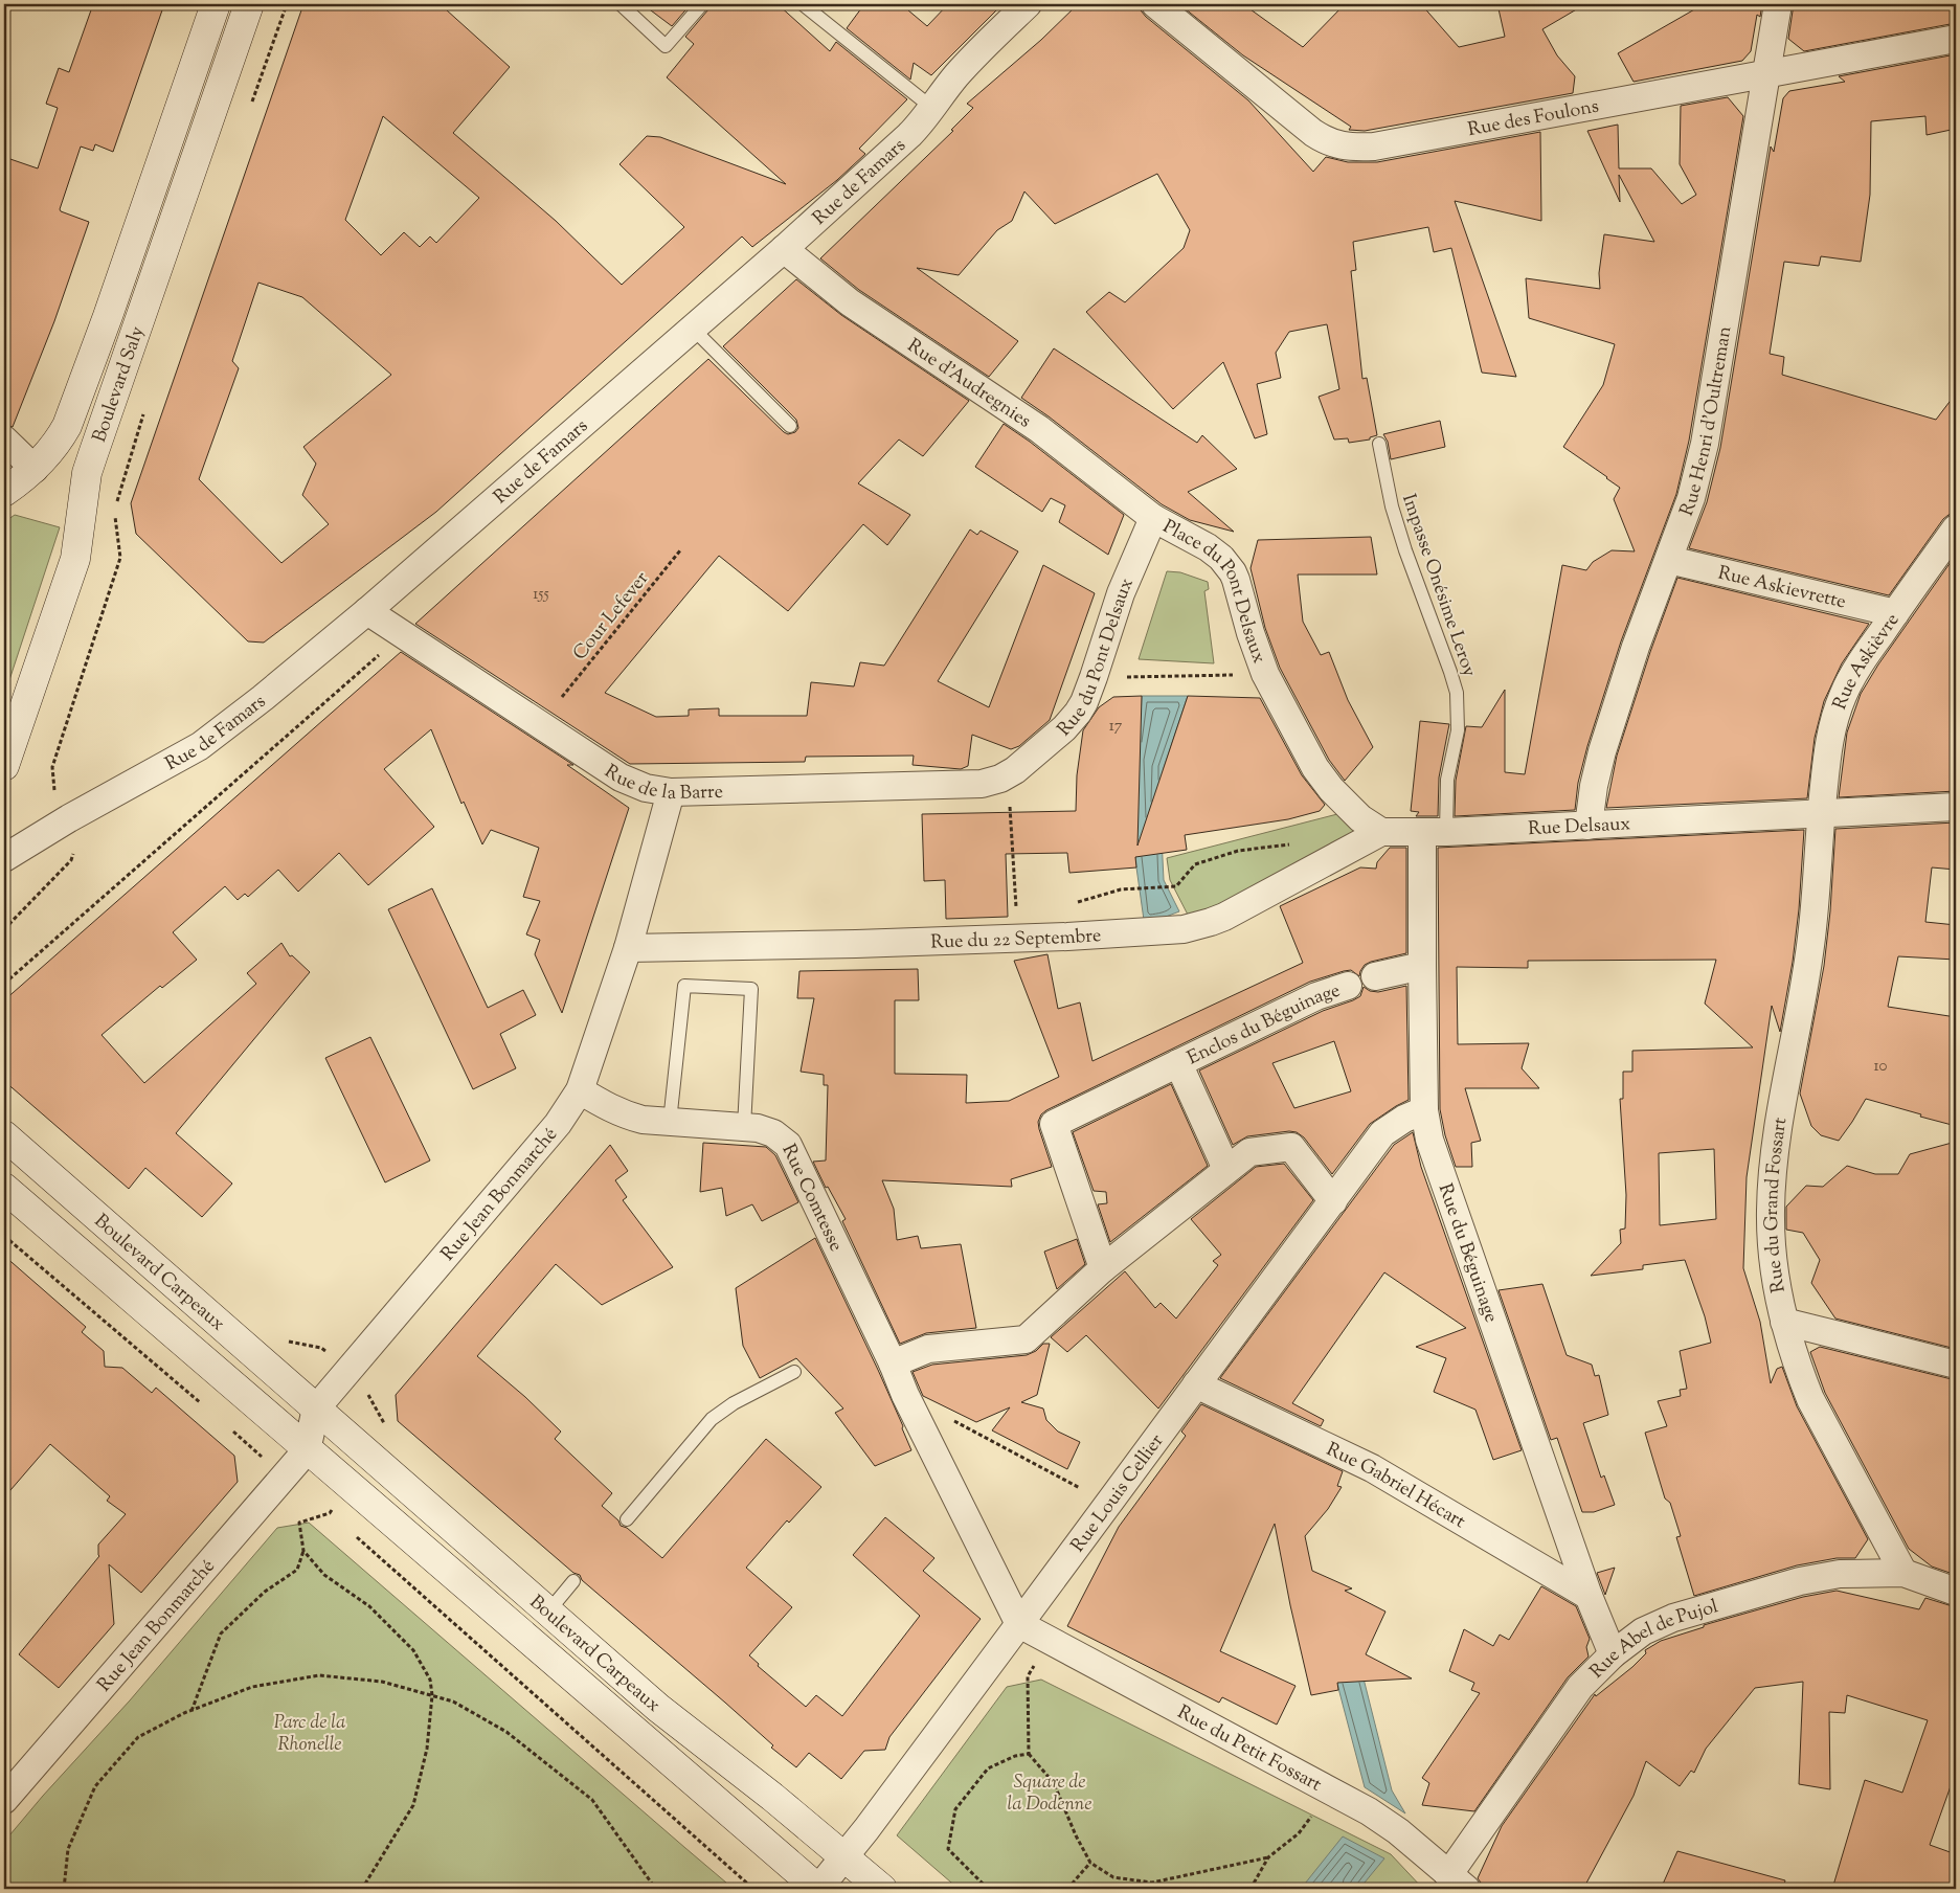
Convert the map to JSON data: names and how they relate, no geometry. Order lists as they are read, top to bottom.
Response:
{
  "streets": {
    "main road": ["Boulevard Saly", "Boulevard Carpeaux"],
    "street": [
      "Rue des Foulons",
      "Rue de Famars",
      "Rue d'Audregnies",
      "Rue Henri d'Oultreman",
      "Rue Askievrette",
      "Place du Pont Delsaux",
      "Rue du Pont Delsaux",
      "Rue Askièvre",
      "Rue de la Barre",
      "Rue Delsaux",
      "Rue du 22 Septembre",
      "Enclos du Béguinage",
      "Rue Jean Bonmarché",
      "Rue Comtesse",
      "Rue du Grand Fossart",
      "Rue du Béguinage",
      "Rue Gabriel Hécart",
      "Rue Louis Cellier",
      "Rue Abel de Pujol",
      "Rue du Petit Fossart"
    ],
    "lane": ["Impasse Onésime Leroy"],
    "path": ["Cour Lefever"]
  },
  "crossings": [
    ["Rue des Foulons", "Rue Henri d'Oultreman"],
    ["Rue de Famars", "Rue d'Audregnies"],
    ["Rue de Famars", "Rue de la Barre"],
    ["Rue d'Audregnies", "Place du Pont Delsaux"],
    ["Rue d'Audregnies", "Rue du Pont Delsaux"],
    ["Rue Henri d'Oultreman", "Rue Askievrette"],
    ["Rue Henri d'Oultreman", "Rue Delsaux"],
    ["Impasse Onésime Leroy", "Rue Delsaux"],
    ["Impasse Onésime Leroy", "Rue du Béguinage"],
    ["Rue Askievrette", "Rue Askièvre"],
    ["Place du Pont Delsaux", "Rue du Pont Delsaux"],
    ["Rue du Pont Delsaux", "Rue de la Barre"],
    ["Rue Askièvre", "Rue Delsaux"],
    ["Rue Askièvre", "Rue du Grand Fossart"],
    ["Rue de la Barre", "Rue Jean Bonmarché"],
    ["Rue Delsaux", "Rue du 22 Septembre"],
    ["Rue Delsaux", "Rue du Grand Fossart"],
    ["Rue Delsaux", "Rue du Béguinage"],
    ["Rue du 22 Septembre", "Rue Jean Bonmarché"],
    ["Rue Jean Bonmarché", "Rue Comtesse"],
    ["Rue Jean Bonmarché", "Boulevard Carpeaux"],
    ["Rue Comtesse", "Rue Louis Cellier"],
    ["Rue Comtesse", "Rue du Petit Fossart"],
    ["Rue du Grand Fossart", "Rue Abel de Pujol"],
    ["Rue du Béguinage", "Rue Gabriel Hécart"],
    ["Rue du Béguinage", "Rue Louis Cellier"],
    ["Rue du Béguinage", "Rue Abel de Pujol"],
    ["Boulevard Carpeaux", "Rue Louis Cellier"],
    ["Rue Gabriel Hécart", "Rue Louis Cellier"],
    ["Rue Louis Cellier", "Rue du Petit Fossart"],
    ["Rue Abel de Pujol", "Rue du Petit Fossart"]
  ],
  "parks": ["Parc de la Rhonelle", "Square de la Dodenne"],
  "house_numbers": ["155", "17", "10"]
}
